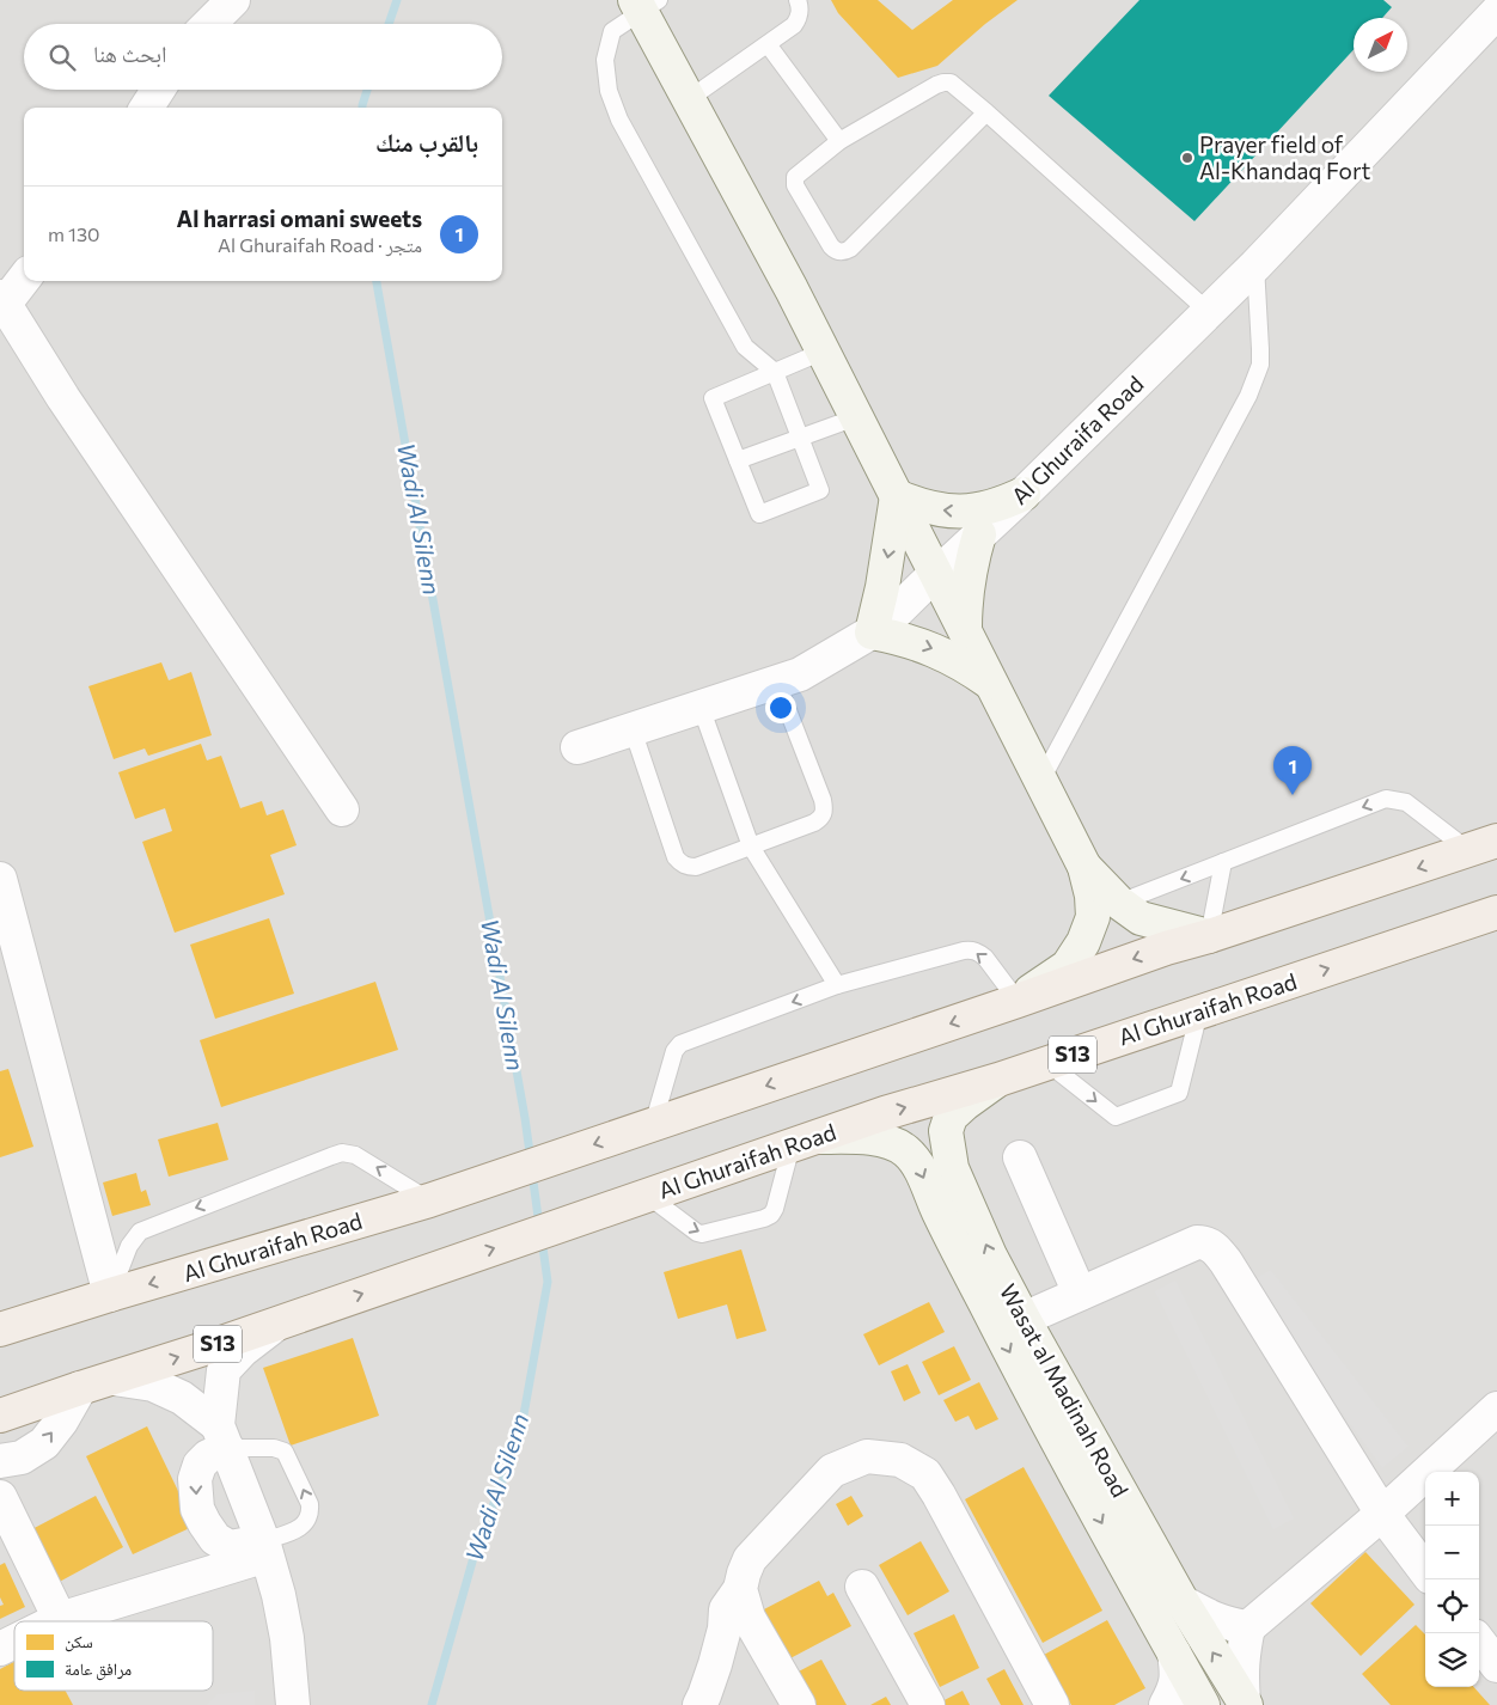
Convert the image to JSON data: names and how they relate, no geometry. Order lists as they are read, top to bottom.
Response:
{
  "streets": {
    "main road": ["Al Ghuraifah Road", "S13"],
    "street": ["Al Ghuraifa Road", "Wasat al Madinah Road"]
  },
  "crossings": [
    ["Al Ghuraifah Road", "Wasat al Madinah Road"]
  ],
  "water": ["Wadi Al Silenn"],
  "places": ["Prayer field of Al-Khandaq Fort"],
  "legend": ["سكن", "مرافق عامة"],
  "north": "top right",
  "page": {
    "search": "ابحث هنا",
    "heading": "بالقرب منك",
    "list": [
      {
        "mark": "1",
        "name": "Al harrasi omani sweets",
        "note": "متجر · Al Ghuraifah Road",
        "value": "130 m"
      }
    ],
    "pins": "1",
    "map_buttons": ["+", "−"]
  }
}
